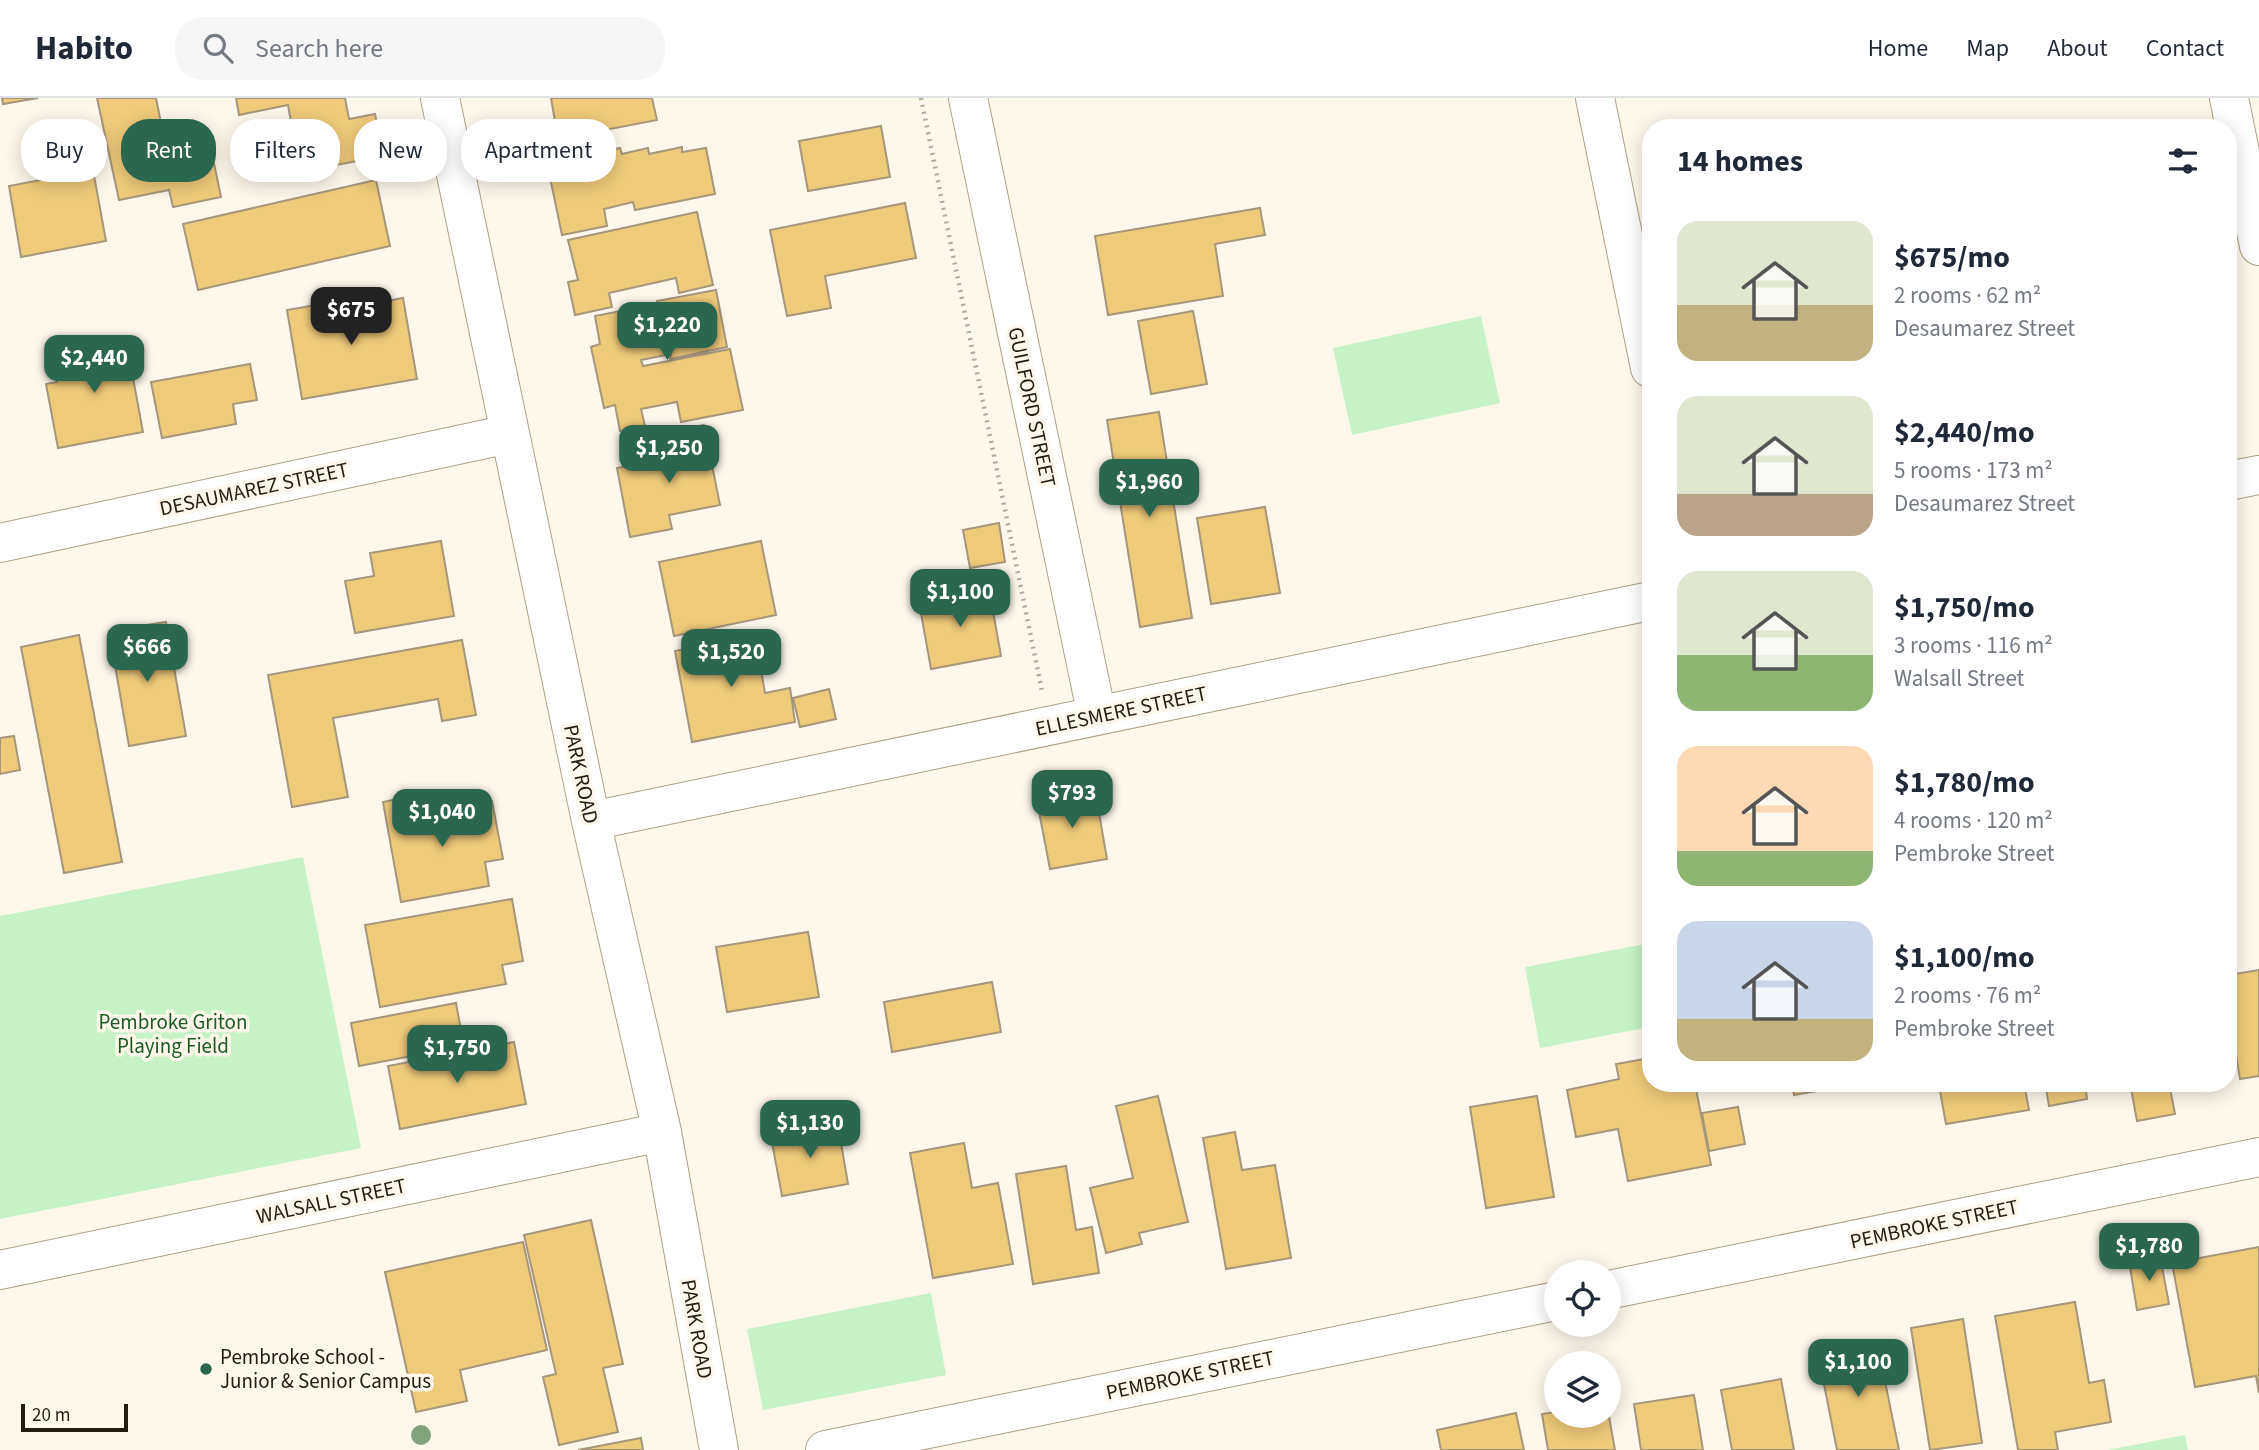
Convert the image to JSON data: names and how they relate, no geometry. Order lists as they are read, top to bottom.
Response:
{
  "streets": {
    "street": [
      "GUILFORD STREET",
      "DESAUMAREZ STREET",
      "ELLESMERE STREET",
      "PARK ROAD",
      "WALSALL STREET",
      "PEMBROKE STREET"
    ]
  },
  "crossings": [
    ["GUILFORD STREET", "ELLESMERE STREET"],
    ["DESAUMAREZ STREET", "PARK ROAD"],
    ["ELLESMERE STREET", "PARK ROAD"],
    ["PARK ROAD", "WALSALL STREET"]
  ],
  "parks": ["Pembroke Griton Playing Field"],
  "places": ["Pembroke School - Junior & Senior Campus"],
  "scale_bar": "20 m",
  "page": {
    "header": "Habito",
    "search": "Search here",
    "nav": [
      "Home",
      "Map",
      "About",
      "Contact"
    ],
    "chip": [
      "Buy",
      "Rent",
      "Filters",
      "New",
      "Apartment"
    ],
    "heading": "14 homes",
    "list": [
      {
        "name": "$675/mo",
        "note": "2 rooms · 62 m² · Desaumarez Street"
      },
      {
        "name": "$2,440/mo",
        "note": "5 rooms · 173 m² · Desaumarez Street"
      },
      {
        "name": "$1,750/mo",
        "note": "3 rooms · 116 m² · Walsall Street"
      },
      {
        "name": "$1,780/mo",
        "note": "4 rooms · 120 m² · Pembroke Street"
      },
      {
        "name": "$1,100/mo",
        "note": "2 rooms · 76 m² · Pembroke Street"
      }
    ],
    "price": [
      "$675",
      "$1,220",
      "$2,440",
      "$1,250",
      "$1,960",
      "$1,100",
      "$666",
      "$1,520",
      "$793",
      "$1,040",
      "$1,750",
      "$1,130",
      "$1,780",
      "$1,100"
    ],
    "scale": "20 m"
  }
}
